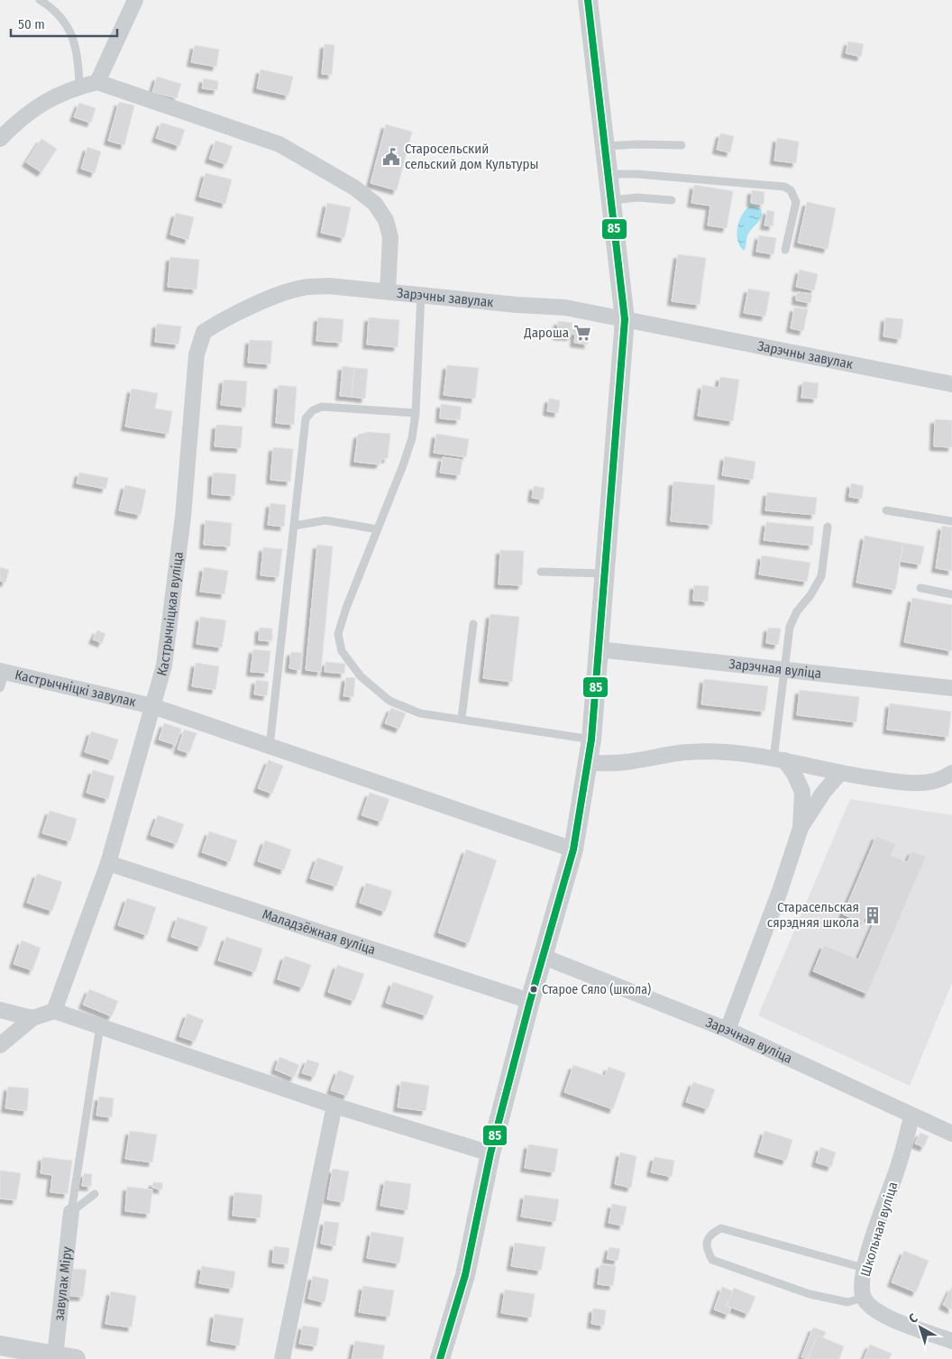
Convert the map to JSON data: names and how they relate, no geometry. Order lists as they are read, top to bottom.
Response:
{
  "streets": {
    "street": [
      "Зарэчны завулак",
      "Кастрычніцкая вуліца",
      "Зарэчная вуліца",
      "Кастрычніцкі завулак",
      "Маладзёжная вуліца",
      "Школьная вуліца",
      "завулак Міру"
    ]
  },
  "crossings": [
    ["Зарэчны завулак", "Кастрычніцкая вуліца"],
    ["Кастрычніцкая вуліца", "Кастрычніцкі завулак"],
    ["Кастрычніцкая вуліца", "Маладзёжная вуліца"],
    ["Зарэчная вуліца", "Школьная вуліца"]
  ],
  "places": {
    "public building": ["Старосельский сельский дом Культуры"],
    "supermarket": ["Дароша"],
    "building": ["Старасельская сярэдняя школа"],
    "other": ["Старое Сяло (школа)"]
  },
  "lines": ["transit line 85"],
  "scale_bar": "50 m",
  "north": "top left"
}
